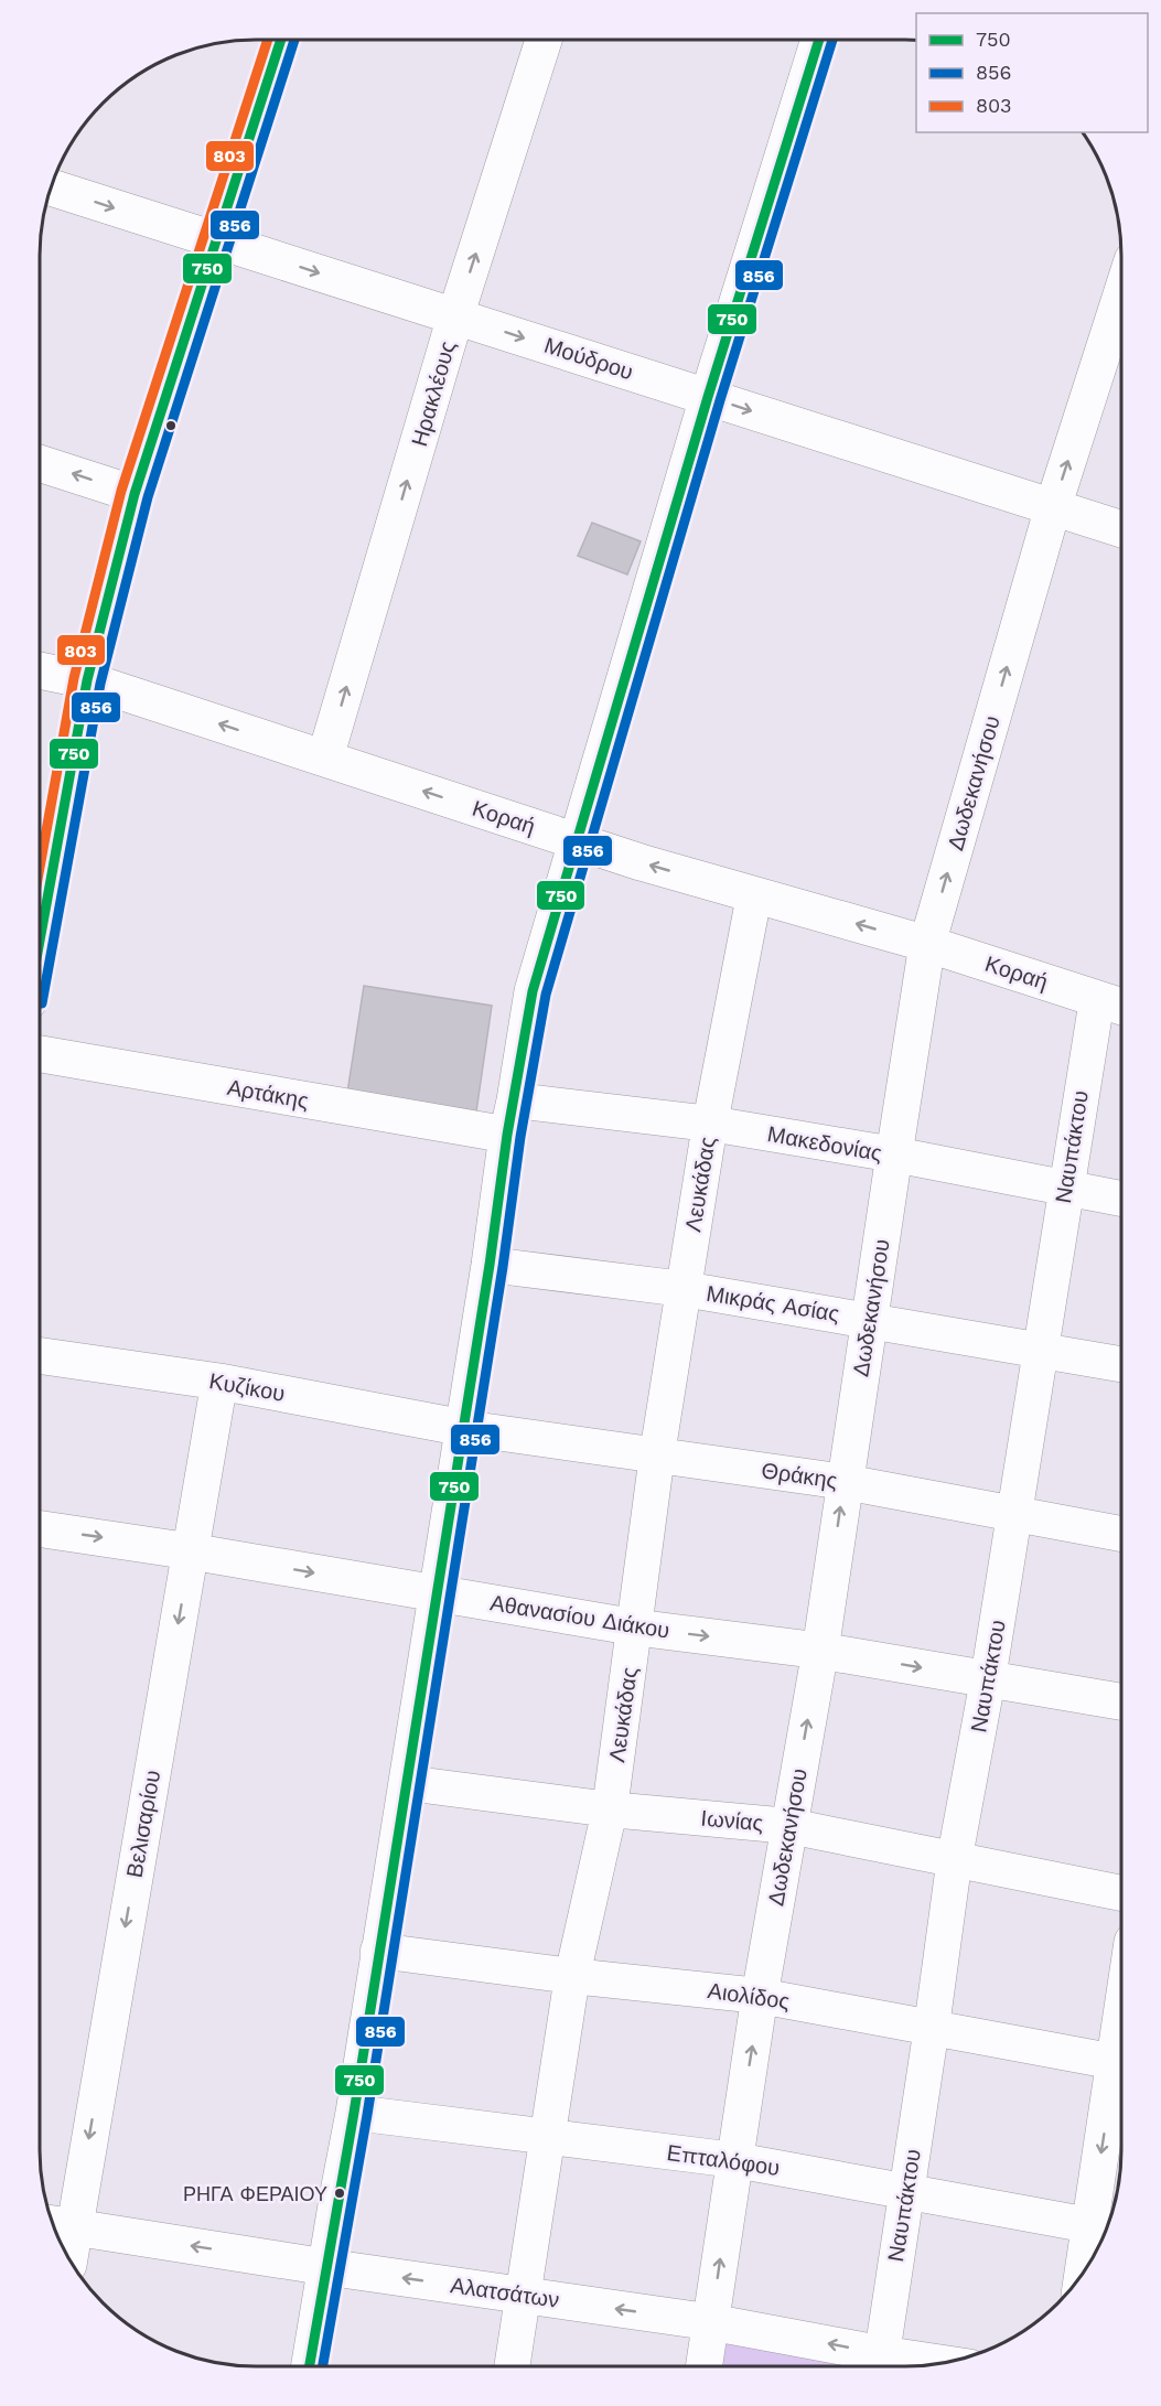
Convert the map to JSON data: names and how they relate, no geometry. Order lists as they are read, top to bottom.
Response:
{
  "streets": {
    "street": [
      "Μούδρου",
      "Ηρακλέους",
      "Δωδεκανήσου",
      "Κοραή",
      "Αρτάκης",
      "Μακεδονίας",
      "Ναυπάκτου",
      "Λευκάδας",
      "Μικράς Ασίας",
      "Κυζίκου",
      "Θράκης",
      "Αθανασίου Διάκου",
      "Ιωνίας",
      "Βελισαρίου",
      "Αιολίδος",
      "Επταλόφου",
      "Αλατσάτων"
    ]
  },
  "crossings": [
    ["Μούδρου", "Ηρακλέους"],
    ["Μούδρου", "Δωδεκανήσου"],
    ["Ηρακλέους", "Κοραή"],
    ["Δωδεκανήσου", "Κοραή"],
    ["Δωδεκανήσου", "Μακεδονίας"],
    ["Δωδεκανήσου", "Μικράς Ασίας"],
    ["Δωδεκανήσου", "Θράκης"],
    ["Δωδεκανήσου", "Αθανασίου Διάκου"],
    ["Δωδεκανήσου", "Ιωνίας"],
    ["Δωδεκανήσου", "Αιολίδος"],
    ["Δωδεκανήσου", "Επταλόφου"],
    ["Δωδεκανήσου", "Αλατσάτων"],
    ["Κοραή", "Ναυπάκτου"],
    ["Κοραή", "Λευκάδας"],
    ["Αρτάκης", "Μακεδονίας"],
    ["Μακεδονίας", "Ναυπάκτου"],
    ["Μακεδονίας", "Λευκάδας"],
    ["Ναυπάκτου", "Μικράς Ασίας"],
    ["Ναυπάκτου", "Θράκης"],
    ["Ναυπάκτου", "Αθανασίου Διάκου"],
    ["Ναυπάκτου", "Ιωνίας"],
    ["Ναυπάκτου", "Αιολίδος"],
    ["Ναυπάκτου", "Επταλόφου"],
    ["Ναυπάκτου", "Αλατσάτων"],
    ["Λευκάδας", "Μικράς Ασίας"],
    ["Λευκάδας", "Θράκης"],
    ["Λευκάδας", "Αθανασίου Διάκου"],
    ["Λευκάδας", "Ιωνίας"],
    ["Λευκάδας", "Αιολίδος"],
    ["Λευκάδας", "Επταλόφου"],
    ["Λευκάδας", "Αλατσάτων"],
    ["Κυζίκου", "Θράκης"],
    ["Κυζίκου", "Βελισαρίου"],
    ["Αθανασίου Διάκου", "Βελισαρίου"],
    ["Βελισαρίου", "Αλατσάτων"]
  ],
  "one_way": [
    "Μούδρου",
    "Δωδεκανήσου",
    "Κοραή",
    "Αθανασίου Διάκου",
    "Αλατσάτων"
  ],
  "places": ["ΡΗΓΑ ΦΕΡΑΙΟΥ"],
  "lines": ["transit line 750", "transit line 856", "transit line 803"],
  "legend": ["750", "856", "803"]
}
